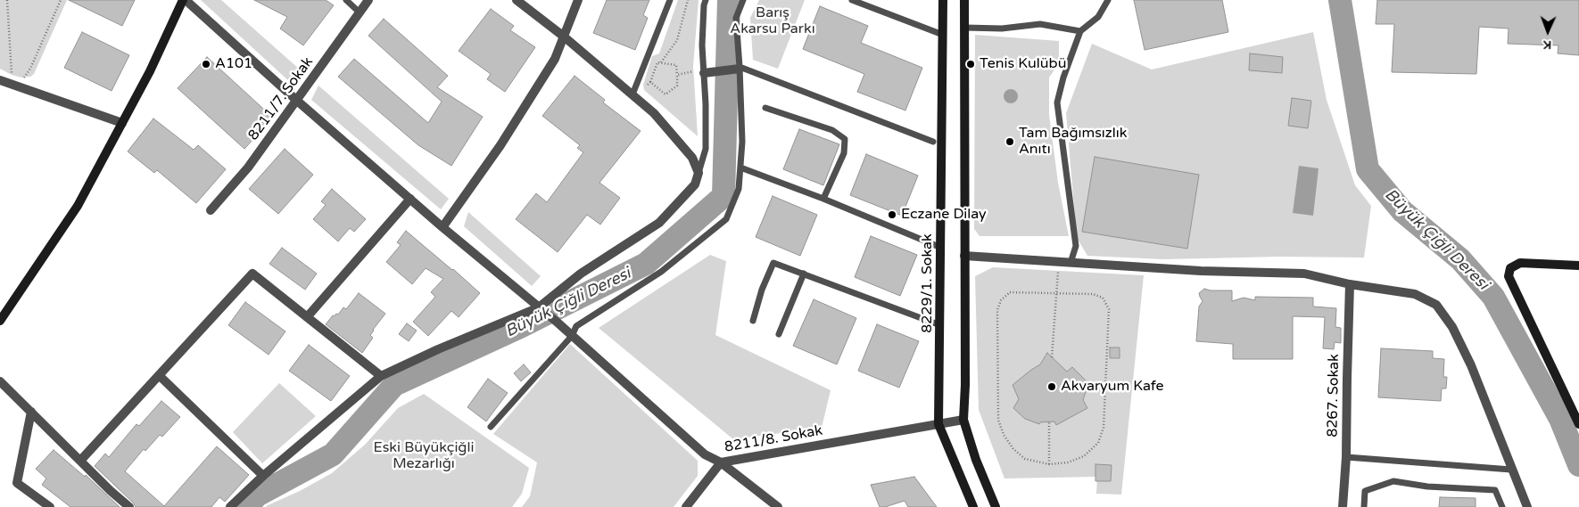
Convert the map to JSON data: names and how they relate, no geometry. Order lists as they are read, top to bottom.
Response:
{
  "streets": {
    "street": [
      "8211/7. Sokak",
      "8229/1. Sokak",
      "8267. Sokak",
      "8211/8. Sokak"
    ]
  },
  "crossings": [
    ["8211/7. Sokak", "8211/8. Sokak"],
    ["8229/1. Sokak", "8211/8. Sokak"]
  ],
  "water": ["Büyük Çiğli Deresi"],
  "parks": ["Barış Akarsu Parkı", "Eski Büyükçiğli Mezarlığı"],
  "places": [
    "A101",
    "Tenis Kulübü",
    "Tam Bağımsızlık Anıtı",
    "Eczane Dilay",
    "Akvaryum Kafe"
  ],
  "north": "bottom"
}
